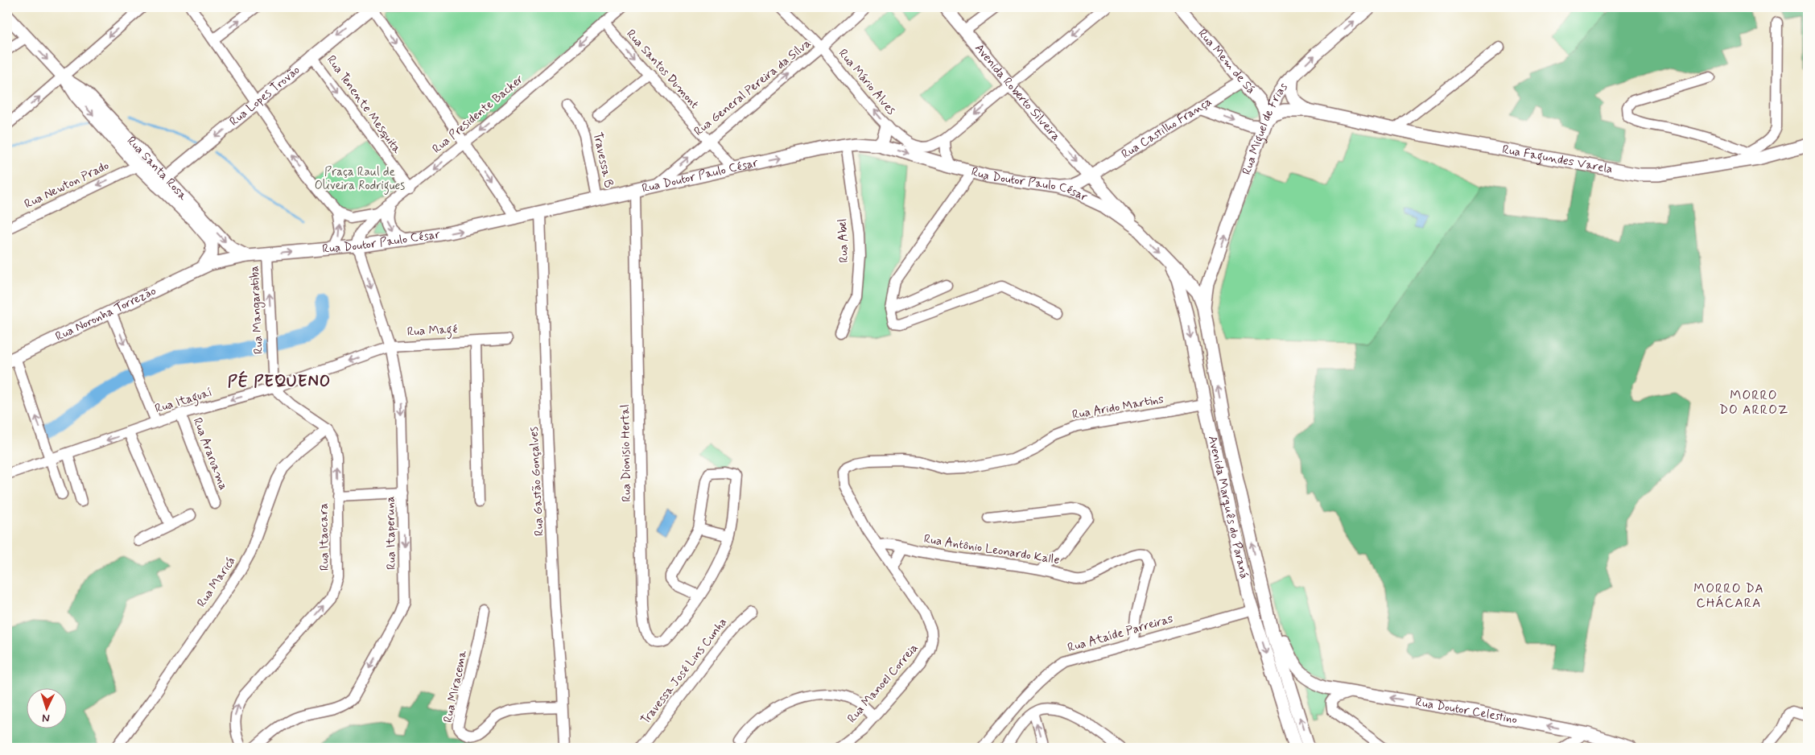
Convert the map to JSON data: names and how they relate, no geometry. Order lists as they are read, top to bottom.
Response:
{
  "streets": {
    "main road": [
      "Rua Mem de Sá",
      "Avenida Roberto Silveira",
      "Rua Lopes Trovão",
      "Rua Castilho França",
      "Rua Miguel de Frias",
      "Rua Fagundes Varela",
      "Rua Santa Rosa",
      "Rua Doutor Paulo César",
      "Rua Noronha Torrezão",
      "Avenida Marquês do Paraná",
      "Rua Doutor Celestino"
    ],
    "street": [
      "Rua Santos Dumont",
      "Rua Mário Alves",
      "Rua General Pereira da Silva",
      "Rua Tenente Mesquita",
      "Rua Presidente Backer",
      "Travessa B",
      "Rua Newton Prado",
      "Rua Abel",
      "Rua Mangaratiba",
      "Rua Magé",
      "Rua Itaguaí",
      "Rua Arido Martins",
      "Rua Dionisio Hertal",
      "Rua Araruama",
      "Rua Gastão Gonçalves",
      "Rua Itaperuna",
      "Rua Itaocara",
      "Rua Antônio Leonardo Kalle",
      "Rua Maricá",
      "Rua Ataíde Parreiras",
      "Travessa José Lins Cunha",
      "Rua Manoel Correia",
      "Rua Miracema"
    ]
  },
  "crossings": [
    ["Rua Mem de Sá", "Rua Castilho França"],
    ["Rua Mem de Sá", "Rua Miguel de Frias"],
    ["Rua Mem de Sá", "Rua Fagundes Varela"],
    ["Rua Santos Dumont", "Rua General Pereira da Silva"],
    ["Rua Santos Dumont", "Rua Presidente Backer"],
    ["Rua Santos Dumont", "Rua Doutor Paulo César"],
    ["Rua Mário Alves", "Rua General Pereira da Silva"],
    ["Rua Mário Alves", "Avenida Roberto Silveira"],
    ["Rua General Pereira da Silva", "Rua Doutor Paulo César"],
    ["Avenida Roberto Silveira", "Rua Castilho França"],
    ["Avenida Roberto Silveira", "Rua Doutor Paulo César"],
    ["Rua Lopes Trovão", "Rua Tenente Mesquita"],
    ["Rua Lopes Trovão", "Rua Santa Rosa"],
    ["Rua Tenente Mesquita", "Rua Presidente Backer"],
    ["Rua Presidente Backer", "Rua Doutor Paulo César"],
    ["Rua Presidente Backer", "Rua Itaperuna"],
    ["Rua Castilho França", "Rua Doutor Paulo César"],
    ["Rua Miguel de Frias", "Rua Fagundes Varela"],
    ["Rua Miguel de Frias", "Avenida Marquês do Paraná"],
    ["Travessa B", "Rua Doutor Paulo César"],
    ["Rua Santa Rosa", "Rua Doutor Paulo César"],
    ["Rua Santa Rosa", "Rua Newton Prado"],
    ["Rua Santa Rosa", "Rua Noronha Torrezão"],
    ["Rua Doutor Paulo César", "Rua Abel"],
    ["Rua Doutor Paulo César", "Rua Mangaratiba"],
    ["Rua Doutor Paulo César", "Rua Noronha Torrezão"],
    ["Rua Doutor Paulo César", "Rua Dionisio Hertal"],
    ["Rua Doutor Paulo César", "Rua Gastão Gonçalves"],
    ["Rua Doutor Paulo César", "Avenida Marquês do Paraná"],
    ["Rua Doutor Paulo César", "Rua Itaperuna"],
    ["Rua Mangaratiba", "Rua Itaguaí"],
    ["Rua Magé", "Rua Itaguaí"],
    ["Rua Magé", "Rua Itaperuna"],
    ["Rua Itaguaí", "Rua Araruama"],
    ["Rua Itaguaí", "Rua Itaperuna"],
    ["Rua Arido Martins", "Avenida Marquês do Paraná"],
    ["Rua Arido Martins", "Rua Antônio Leonardo Kalle"],
    ["Rua Arido Martins", "Rua Manoel Correia"],
    ["Rua Gastão Gonçalves", "Rua Miracema"],
    ["Avenida Marquês do Paraná", "Rua Ataíde Parreiras"],
    ["Avenida Marquês do Paraná", "Rua Doutor Celestino"],
    ["Rua Itaocara", "Rua Maricá"],
    ["Rua Antônio Leonardo Kalle", "Rua Manoel Correia"]
  ],
  "one_way": [
    "Rua Santos Dumont",
    "Avenida Roberto Silveira",
    "Rua Lopes Trovão",
    "Rua Presidente Backer",
    "Rua Miguel de Frias",
    "Rua Doutor Paulo César",
    "Rua Newton Prado",
    "Rua Mangaratiba",
    "Rua Itaguaí",
    "Rua Itaperuna",
    "Rua Itaocara",
    "Rua Doutor Celestino"
  ],
  "districts": ["PÉ PEQUENO", "MORRO DO ARROZ", "MORRO DA CHÁCARA"],
  "parks": ["Praça Raul de Oliveira Rodrigues"],
  "north": "bottom"
}
